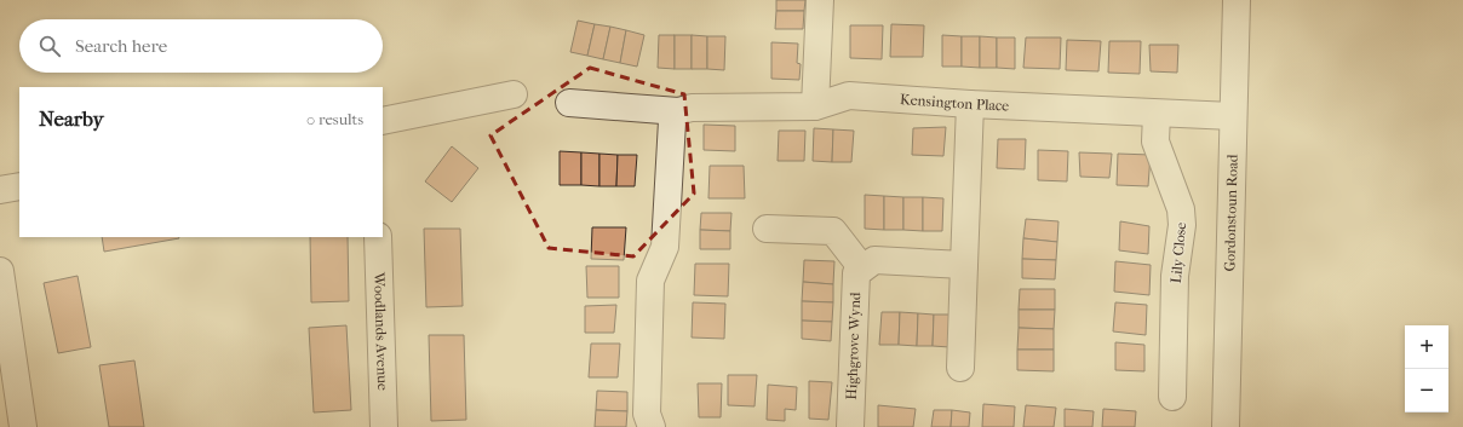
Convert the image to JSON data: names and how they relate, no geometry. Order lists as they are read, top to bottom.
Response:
{
  "streets": {
    "street": [
      "Kensington Place",
      "Gordonstoun Road",
      "Lily Close",
      "Woodlands Avenue",
      "Highgrove Wynd"
    ]
  },
  "crossings": [
    ["Kensington Place", "Gordonstoun Road"],
    ["Kensington Place", "Lily Close"]
  ],
  "page": {
    "search": "Search here",
    "heading": ["Nearby", "0 results"],
    "map_buttons": ["+", "−"]
  }
}
